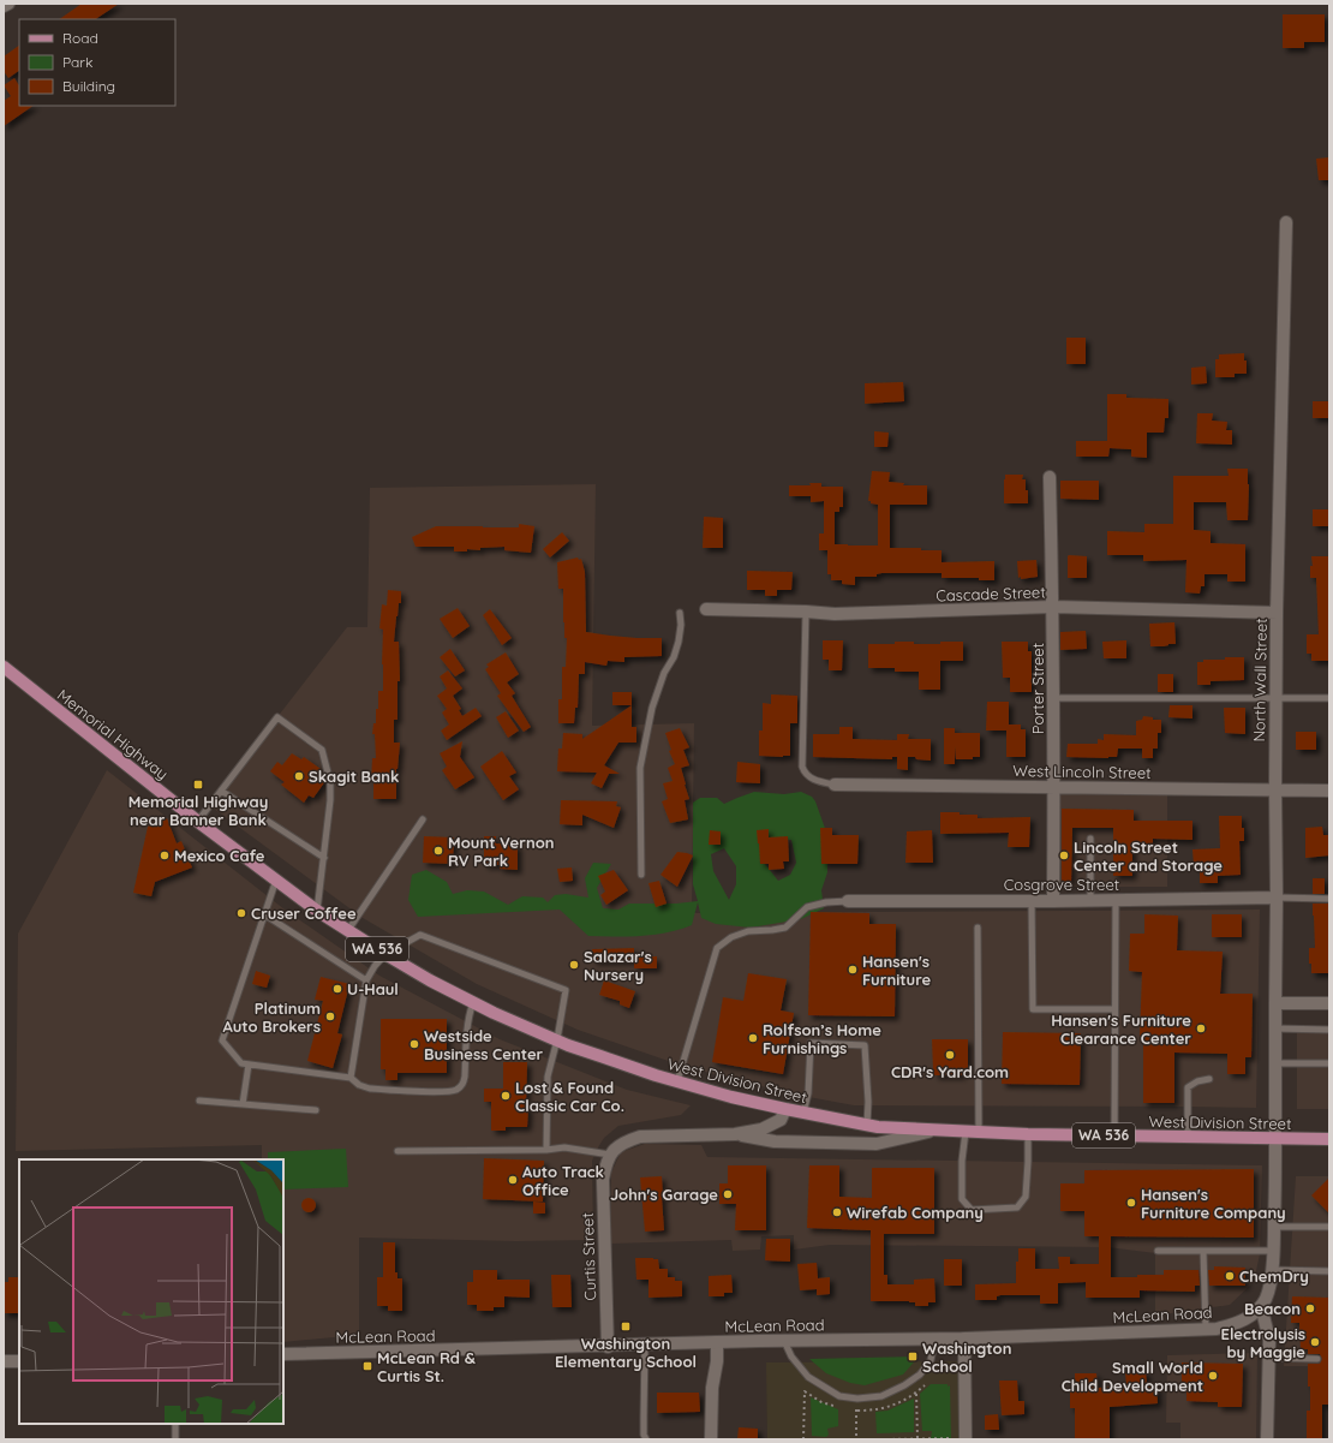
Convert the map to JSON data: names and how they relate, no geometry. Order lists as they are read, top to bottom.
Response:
{
  "streets": {
    "main road": ["Memorial Highway", "WA 536", "West Division Street"],
    "street": [
      "Cascade Street",
      "North Wall Street",
      "Porter Street",
      "West Lincoln Street",
      "Cosgrove Street",
      "Curtis Street",
      "McLean Road"
    ]
  },
  "crossings": [
    ["Cascade Street", "North Wall Street"],
    ["Cascade Street", "Porter Street"],
    ["North Wall Street", "West Lincoln Street"],
    ["North Wall Street", "Cosgrove Street"],
    ["North Wall Street", "West Division Street"],
    ["North Wall Street", "McLean Road"],
    ["Porter Street", "West Lincoln Street"],
    ["Porter Street", "Cosgrove Street"],
    ["Memorial Highway", "West Division Street"],
    ["Curtis Street", "McLean Road"]
  ],
  "places": {
    "other": [
      "Skagit Bank",
      "Mount Vernon RV Park",
      "Mexico Cafe",
      "Lincoln Street Center and Storage",
      "Cruser Coffee",
      "Salazar's Nursery",
      "Hansen's Furniture",
      "U-Haul",
      "Platinum Auto Brokers",
      "Hansen's Furniture Clearance Center",
      "Rolfson’s Home Furnishings",
      "Westside Business Center",
      "CDR's Yard.com",
      "Lost & Found Classic Car Co.",
      "Auto Track Office",
      "John's Garage",
      "Hansen's Furniture Company",
      "Wirefab Company",
      "ChemDry",
      "Beacon",
      "Electrolysis by Maggie",
      "Small World Child Development"
    ],
    "transit": [
      "Memorial Highway near Banner Bank",
      "Washington Elementary School",
      "Washington School",
      "McLean Rd & Curtis St."
    ]
  },
  "legend": ["Road", "Park", "Building"]
}
